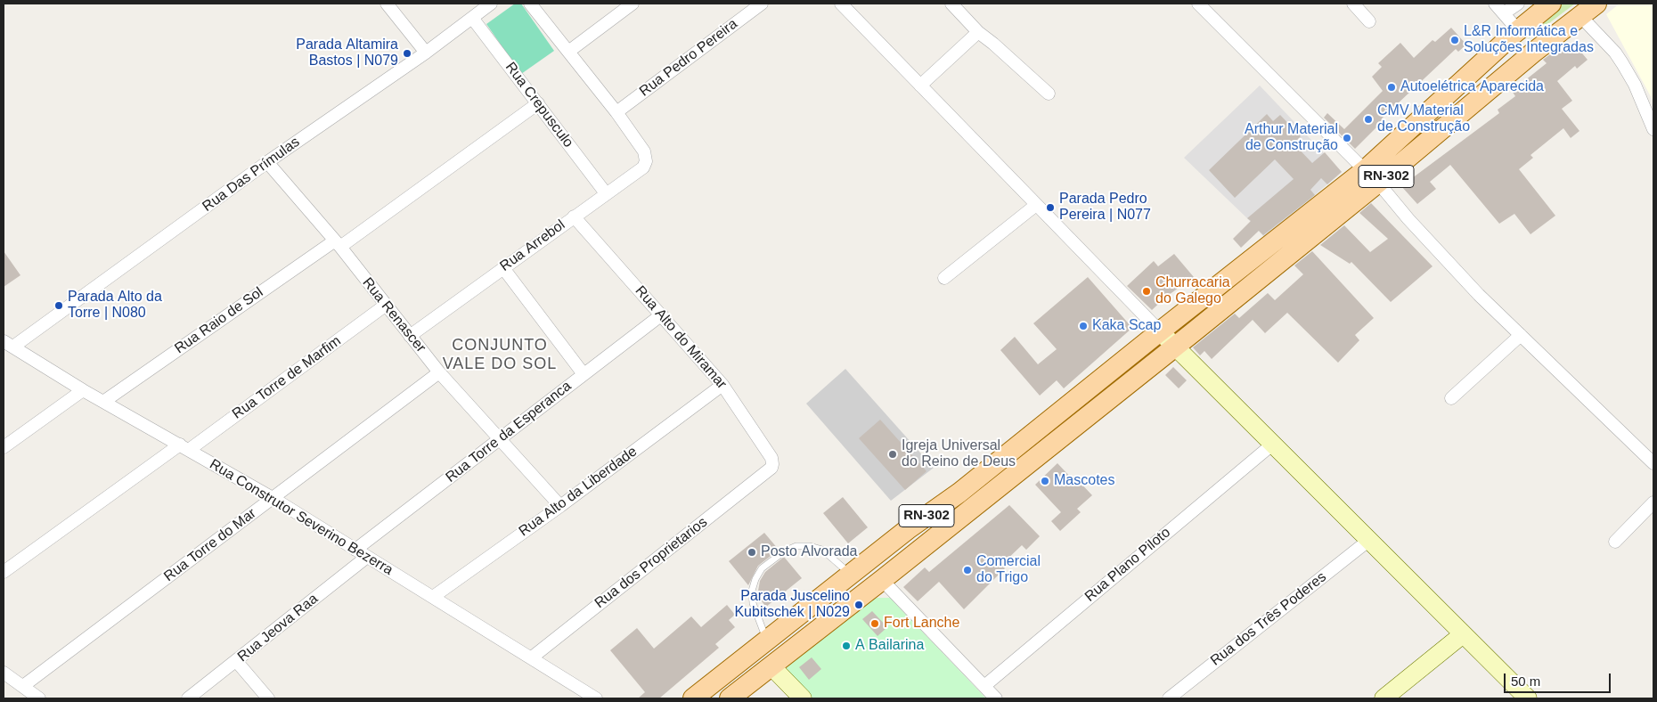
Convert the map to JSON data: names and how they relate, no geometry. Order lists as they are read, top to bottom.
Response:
{
  "streets": {
    "main road": ["RN-302"],
    "street": [
      "Rua Pedro Pereira",
      "Rua Crepusculo",
      "Rua Das Prímulas",
      "Rua Arrebol",
      "Rua Renascer",
      "Rua Raio de Sol",
      "Rua Alto do Miramar",
      "Rua Torre de Marfim",
      "Rua Torre da Esperanca",
      "Rua Alto da Liberdade",
      "Rua Construtor Severino Bezerra",
      "Rua Torre do Mar",
      "Rua dos Proprietarios",
      "Rua Plano Piloto",
      "Rua dos Três Poderes",
      "Rua Jeova Raa"
    ]
  },
  "crossings": [
    ["Rua Pedro Pereira", "Rua Arrebol"],
    ["Rua Crepusculo", "Rua Das Prímulas"],
    ["Rua Crepusculo", "Rua Arrebol"],
    ["Rua Crepusculo", "Rua Raio de Sol"],
    ["Rua Das Prímulas", "Rua Renascer"],
    ["Rua Das Prímulas", "Rua Construtor Severino Bezerra"],
    ["Rua Arrebol", "Rua Renascer"],
    ["Rua Arrebol", "Rua Alto do Miramar"],
    ["Rua Renascer", "Rua Raio de Sol"],
    ["Rua Renascer", "Rua Torre de Marfim"],
    ["Rua Renascer", "Rua Torre da Esperanca"],
    ["Rua Renascer", "Rua Alto da Liberdade"],
    ["Rua Renascer", "Rua Torre do Mar"],
    ["Rua Raio de Sol", "Rua Construtor Severino Bezerra"],
    ["Rua Alto do Miramar", "Rua Torre da Esperanca"],
    ["Rua Alto do Miramar", "Rua Alto da Liberdade"],
    ["Rua Alto do Miramar", "Rua dos Proprietarios"],
    ["Rua Torre de Marfim", "Rua Construtor Severino Bezerra"],
    ["Rua Torre da Esperanca", "Rua Construtor Severino Bezerra"],
    ["Rua Alto da Liberdade", "Rua Construtor Severino Bezerra"],
    ["Rua Construtor Severino Bezerra", "Rua Torre do Mar"],
    ["Rua Construtor Severino Bezerra", "Rua dos Proprietarios"],
    ["Rua Construtor Severino Bezerra", "Rua Jeova Raa"]
  ],
  "districts": ["CONJUNTO VALE DO SOL"],
  "places": [
    "L&R Informática e Soluções Integradas",
    "Parada Altamira Bastos | N079",
    "Autoelétrica Aparecida",
    "CMV Material de Construção",
    "Arthur Material de Construção",
    "Parada Pedro Pereira | N077",
    "Churracaria do Galego",
    "Parada Alto da Torre | N080",
    "Kaka Scap",
    "Igreja Universal do Reino de Deus",
    "Mascotes",
    "Posto Alvorada",
    "Comercial do Trigo",
    "Parada Juscelino Kubitschek | N029",
    "Fort Lanche",
    "A Bailarina"
  ],
  "scale_bar": "50 m"
}
